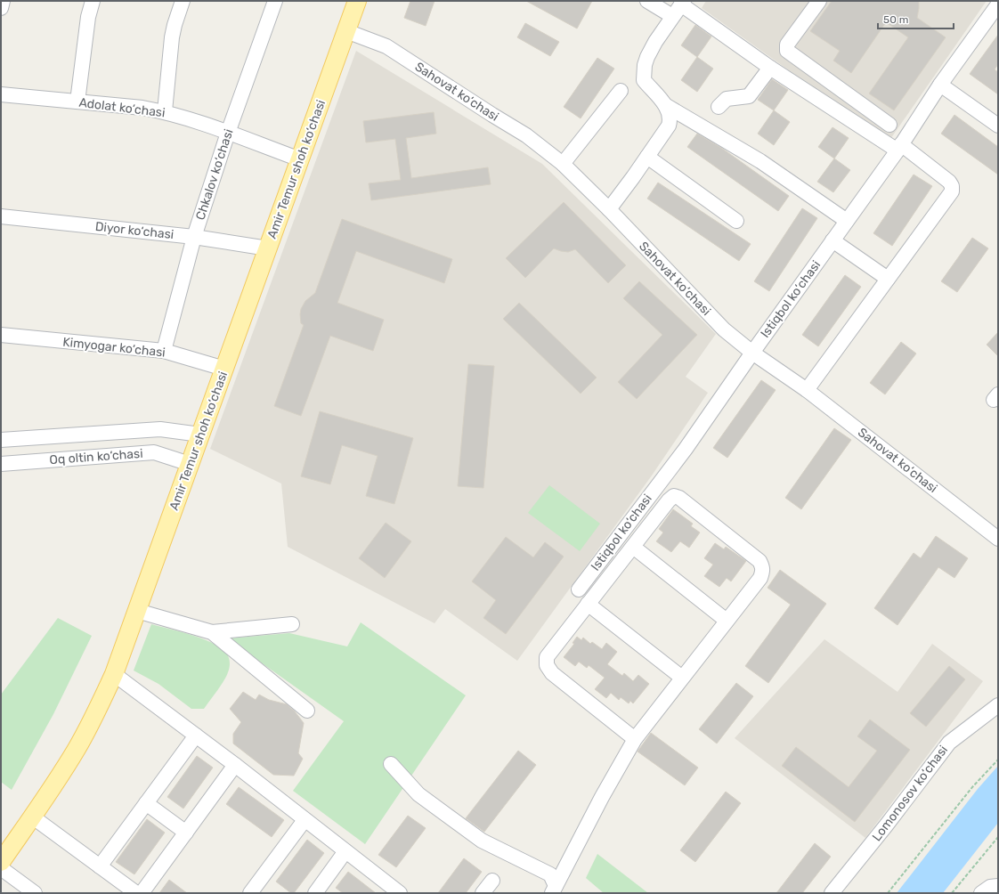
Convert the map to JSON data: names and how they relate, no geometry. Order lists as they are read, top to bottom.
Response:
{
  "streets": {
    "main road": ["Amir Temur shoh ko‘chasi"],
    "street": [
      "Sahovat ko‘chasi",
      "Adolat ko‘chasi",
      "Chkalov ko‘chasi",
      "Diyor ko‘chasi",
      "Istiqbol ko‘chasi",
      "Kimyogar ko‘chasi",
      "Oq oltin ko‘chasi",
      "Lomonosov ko‘chasi"
    ]
  },
  "crossings": [
    ["Sahovat ko‘chasi", "Amir Temur shoh ko‘chasi"],
    ["Sahovat ko‘chasi", "Istiqbol ko‘chasi"],
    ["Adolat ko‘chasi", "Amir Temur shoh ko‘chasi"],
    ["Adolat ko‘chasi", "Chkalov ko‘chasi"],
    ["Amir Temur shoh ko‘chasi", "Diyor ko‘chasi"],
    ["Amir Temur shoh ko‘chasi", "Kimyogar ko‘chasi"],
    ["Amir Temur shoh ko‘chasi", "Oq oltin ko‘chasi"],
    ["Chkalov ko‘chasi", "Diyor ko‘chasi"],
    ["Chkalov ko‘chasi", "Kimyogar ko‘chasi"]
  ],
  "scale_bar": "50 m"
}
